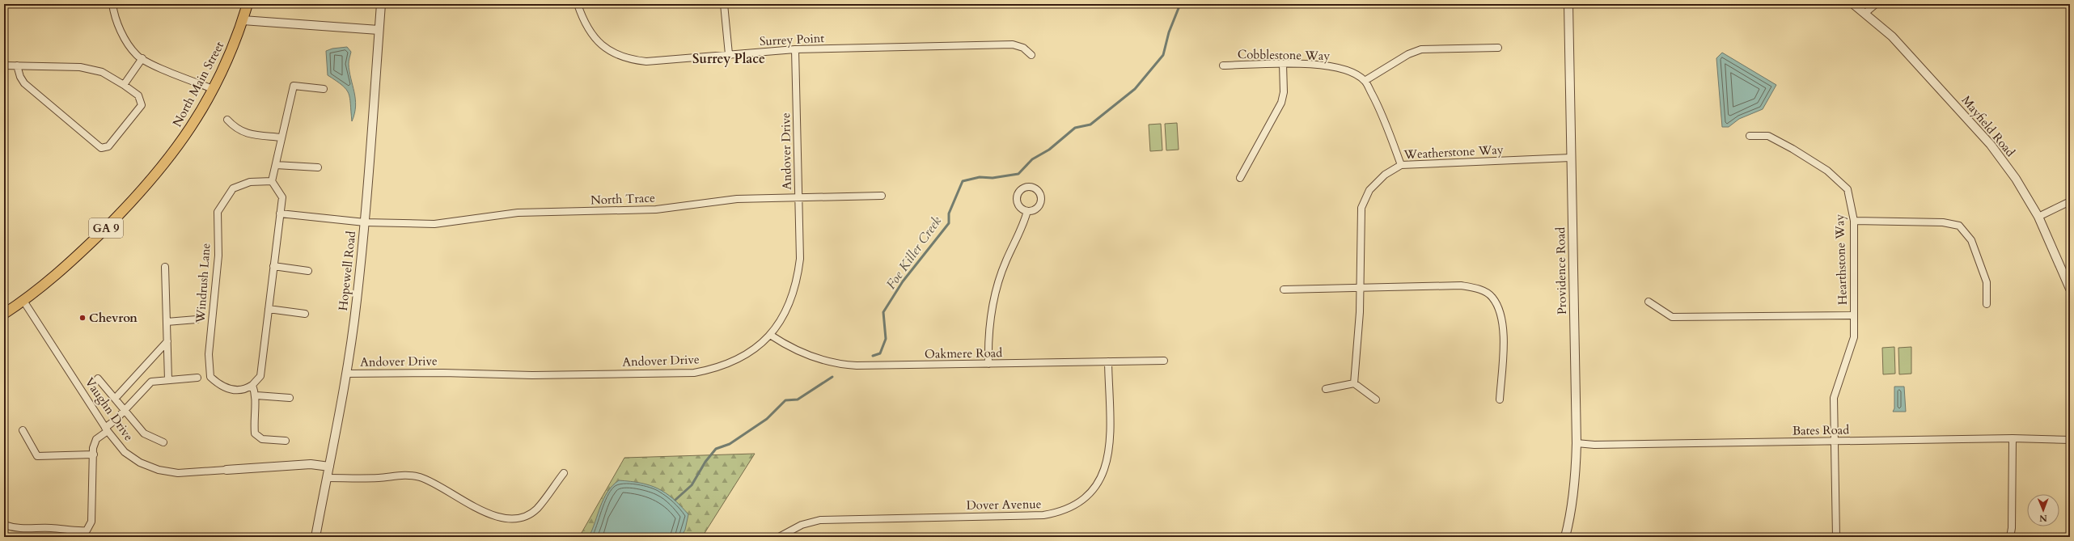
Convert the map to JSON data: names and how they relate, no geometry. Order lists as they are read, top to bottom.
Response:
{
  "streets": {
    "main road": ["North Main Street", "GA 9"],
    "street": [
      "Surrey Point",
      "Cobblestone Way",
      "Mayfield Road",
      "Andover Drive",
      "Weatherstone Way",
      "North Trace",
      "Hearthstone Way",
      "Hopewell Road",
      "Providence Road",
      "Windrush Lane",
      "Oakmere Road",
      "Vaughn Drive",
      "Bates Road",
      "Dover Avenue"
    ]
  },
  "crossings": [
    ["Surrey Point", "Andover Drive"],
    ["North Main Street", "Vaughn Drive"],
    ["Andover Drive", "North Trace"],
    ["Andover Drive", "Hopewell Road"],
    ["Andover Drive", "Oakmere Road"],
    ["Weatherstone Way", "Providence Road"],
    ["North Trace", "Hopewell Road"],
    ["Hearthstone Way", "Bates Road"],
    ["Hopewell Road", "Vaughn Drive"],
    ["Providence Road", "Bates Road"],
    ["Oakmere Road", "Dover Avenue"]
  ],
  "districts": ["Surrey Place"],
  "water": ["Foe Killer Creek"],
  "places": ["Chevron"],
  "north": "bottom"
}
